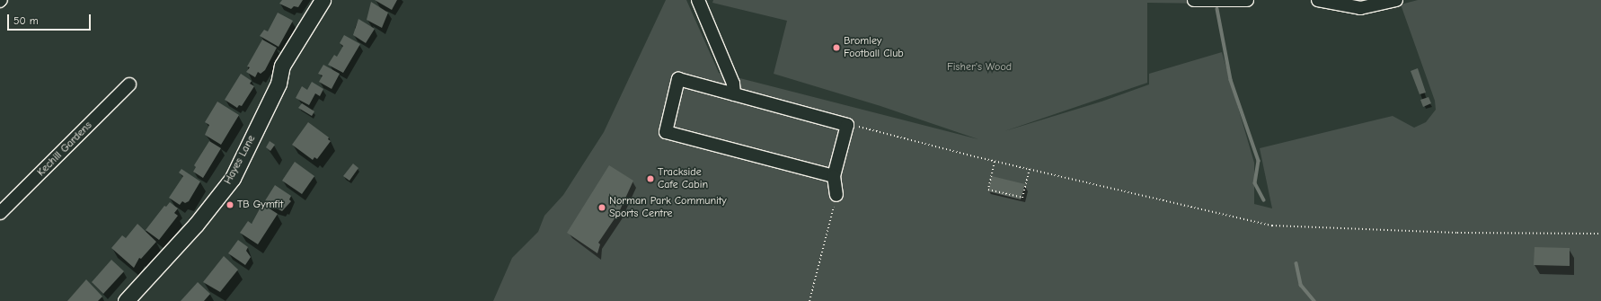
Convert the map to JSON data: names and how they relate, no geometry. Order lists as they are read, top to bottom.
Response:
{
  "streets": {
    "main road": ["Hayes Lane"],
    "street": ["Kechill Gardens"]
  },
  "parks": ["Fisher's Wood"],
  "places": [
    "Bromley Football Club",
    "Trackside Cafe Cabin",
    "TB Gymfit",
    "Norman Park Community Sports Centre"
  ],
  "scale_bar": "50 m"
}
